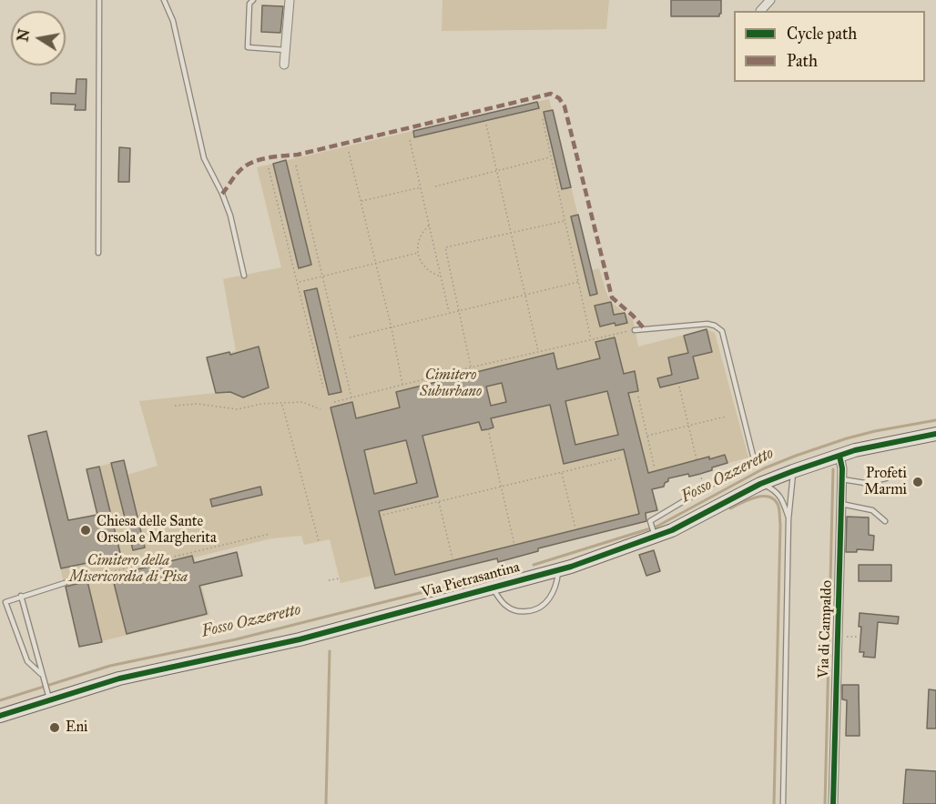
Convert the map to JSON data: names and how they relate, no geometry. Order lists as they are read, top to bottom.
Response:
{
  "streets": {
    "street": ["Via Pietrasantina", "Via di Campaldo"]
  },
  "crossings": [
    ["Via Pietrasantina", "Via di Campaldo"]
  ],
  "water": ["Fosso Ozzeretto"],
  "parks": ["Cimitero Suburbano", "Cimitero della Misericordia di Pisa"],
  "places": ["Profeti Marmi", "Chiesa delle Sante Orsola e Margherita", "Eni"],
  "legend": ["Cycle path", "Path"],
  "north": "left"
}
